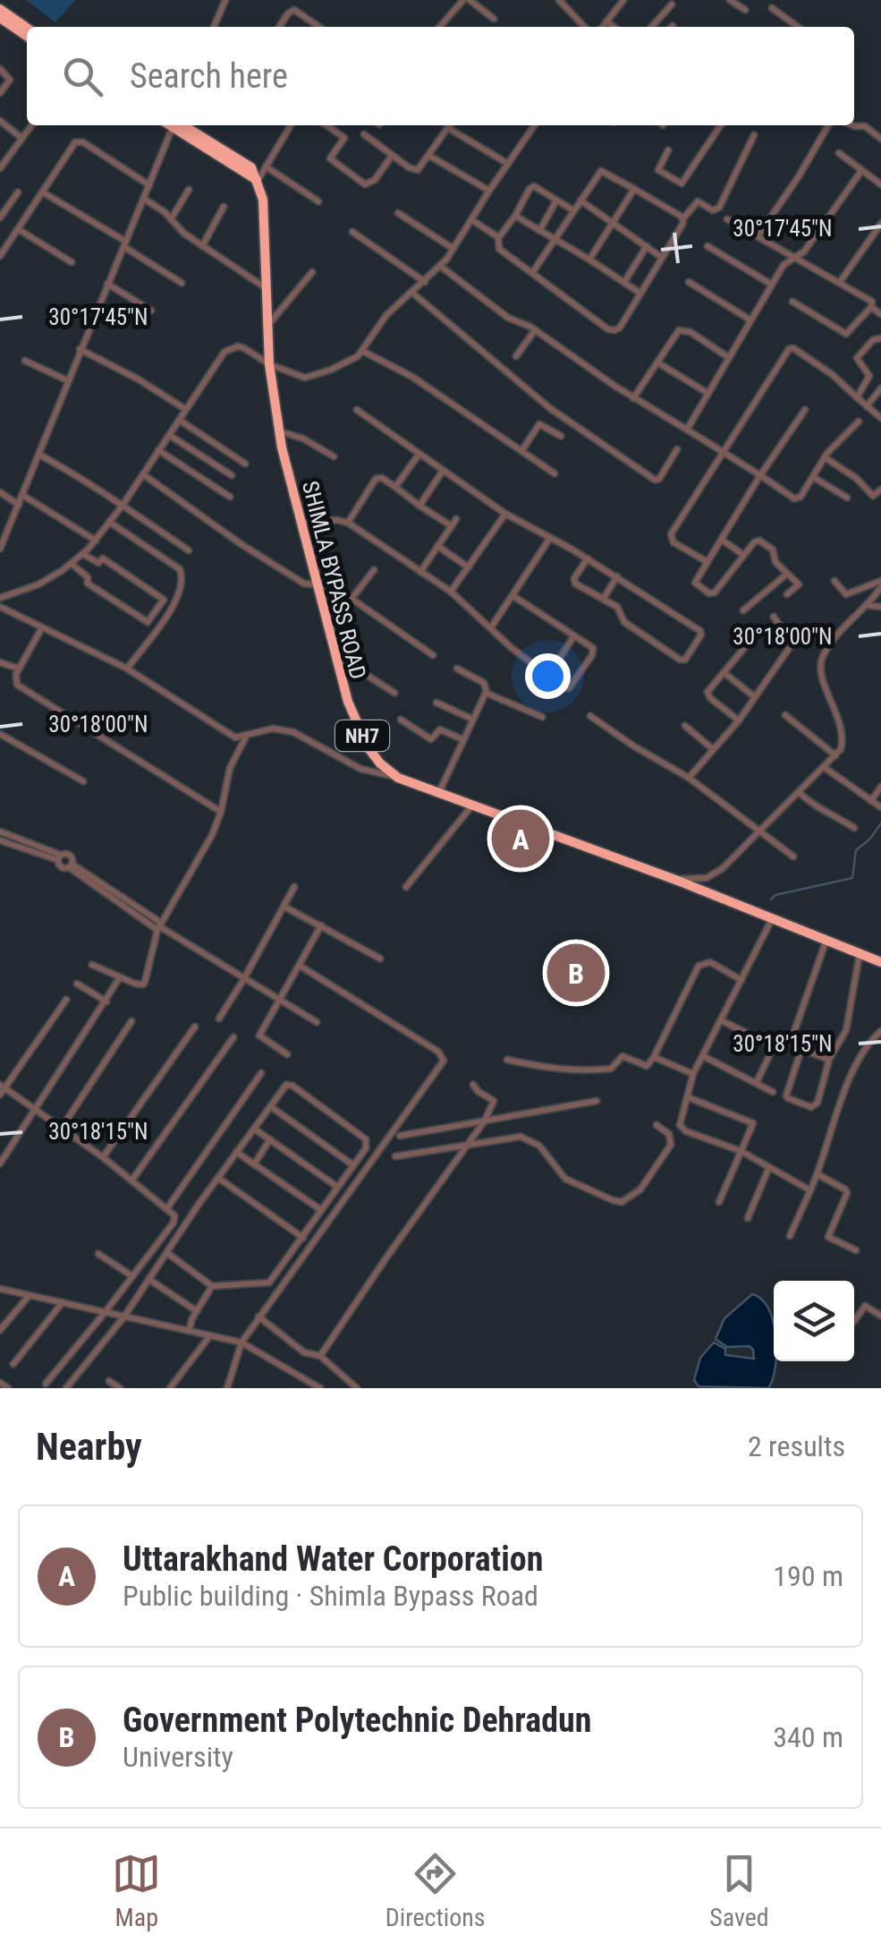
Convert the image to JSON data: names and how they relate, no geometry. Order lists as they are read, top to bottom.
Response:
{
  "streets": {
    "highway": ["SHIMLA BYPASS ROAD", "NH7"]
  },
  "page": {
    "search": "Search here",
    "pins": ["A", "B"],
    "heading": ["Nearby", "2 results"],
    "list": [
      {
        "mark": "A",
        "name": "Uttarakhand Water Corporation",
        "note": "Public building · Shimla Bypass Road",
        "value": "190 m"
      },
      {
        "mark": "B",
        "name": "Government Polytechnic Dehradun",
        "note": "University",
        "value": "340 m"
      }
    ],
    "nav": ["Map", "Directions", "Saved"]
  },
  "coordinates": ["30°17'45\"N", "30°18'00\"N", "30°18'15\"N"]
}
